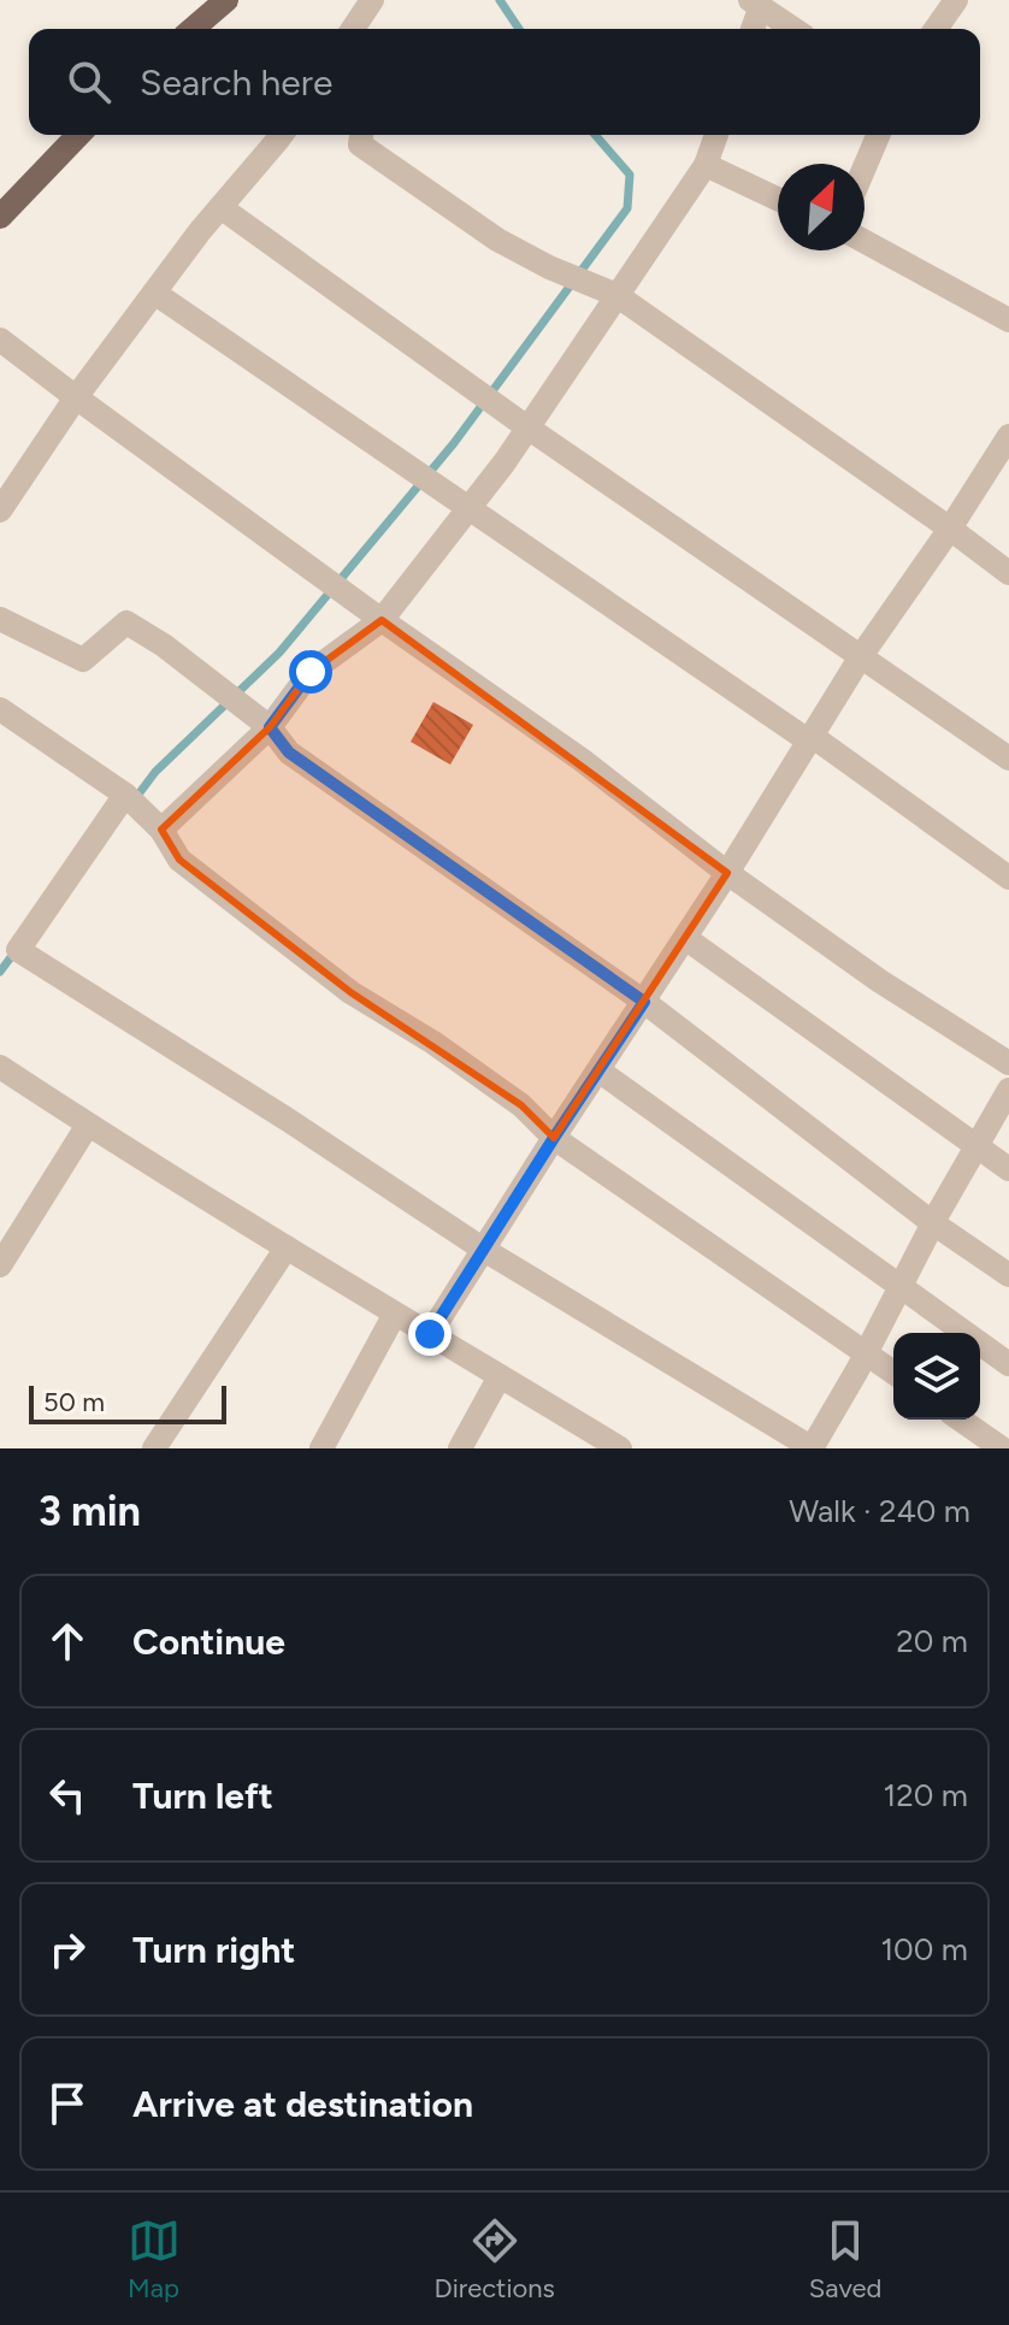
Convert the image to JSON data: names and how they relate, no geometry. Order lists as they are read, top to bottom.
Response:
{
  "scale_bar": "50 m",
  "north": "top right",
  "page": {
    "search": "Search here",
    "scale": "50 m",
    "heading": ["3 min", "Walk · 240 m"],
    "list": [
      ["Continue", "20 m"],
      ["Turn left", "120 m"],
      ["Turn right", "100 m"],
      "Arrive at destination"
    ],
    "nav": ["Map", "Directions", "Saved"]
  }
}
